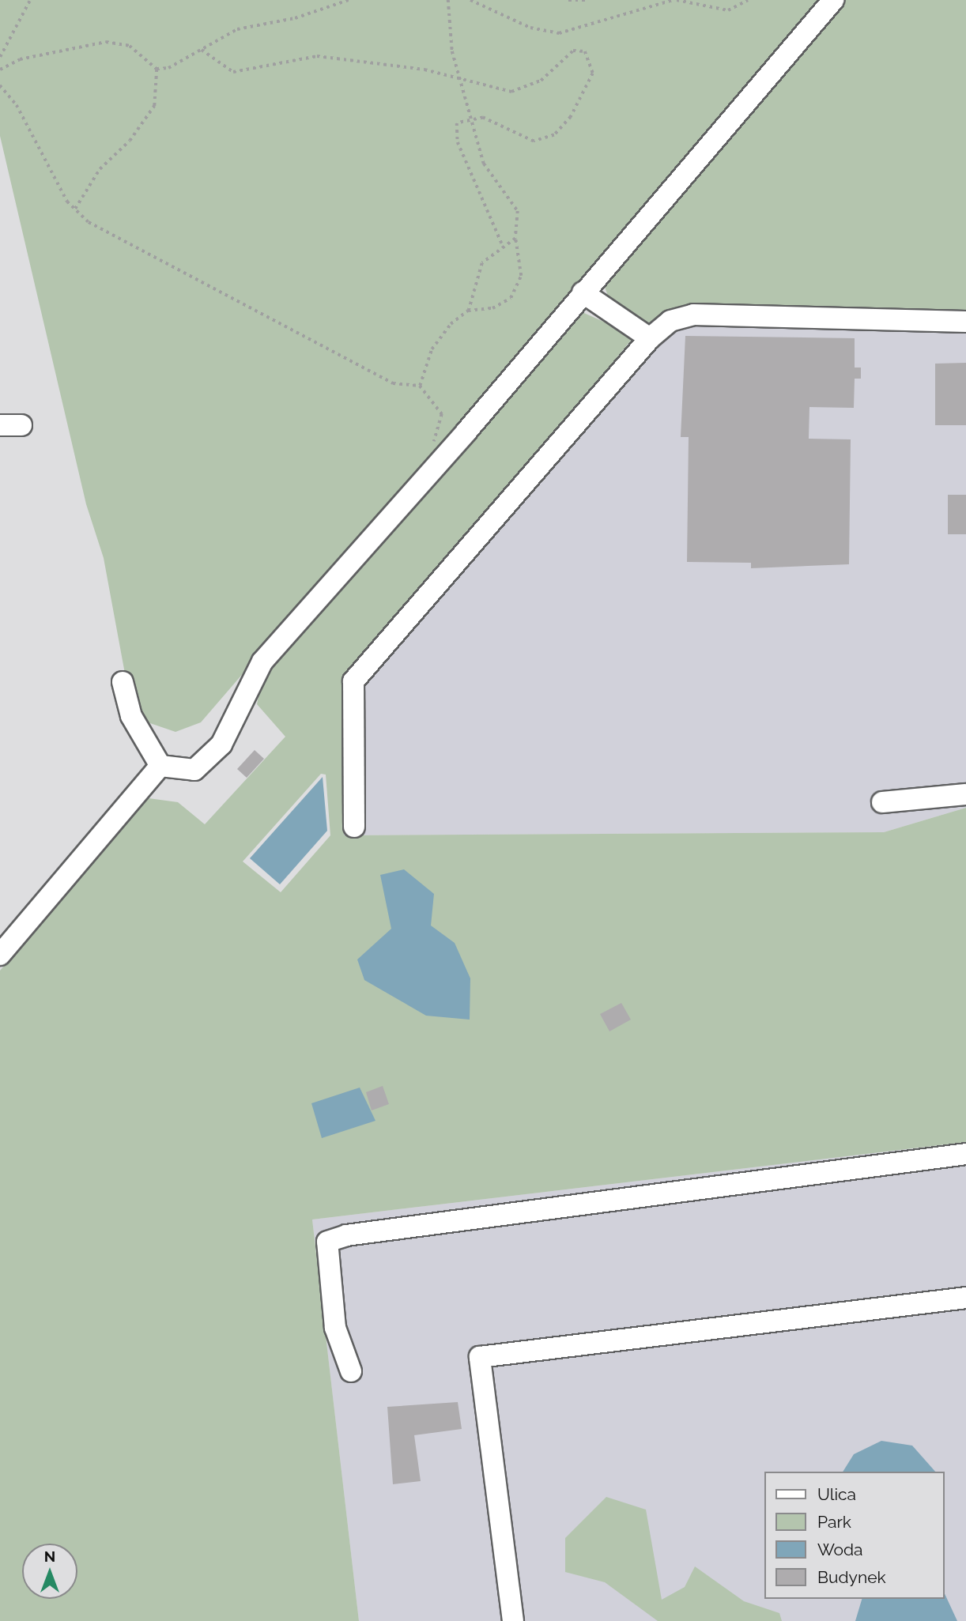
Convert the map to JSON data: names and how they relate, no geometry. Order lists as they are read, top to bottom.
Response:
{
  "legend": [
    "Ulica",
    "Park",
    "Woda",
    "Budynek"
  ],
  "north": "top"
}
